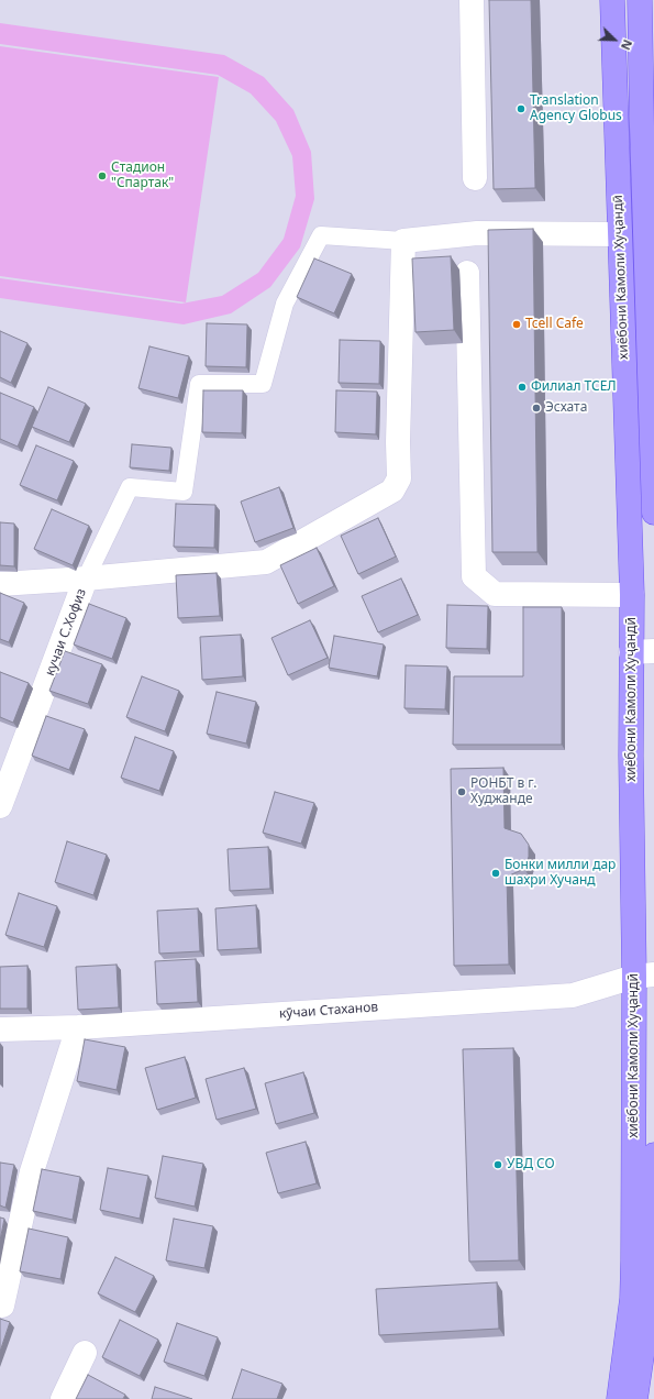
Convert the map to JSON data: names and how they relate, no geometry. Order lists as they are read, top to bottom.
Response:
{
  "streets": {
    "main road": ["хиёбони Камоли Хуҷандӣ"],
    "street": ["кучаи С.Хофиз", "кӯчаи Стаханов"]
  },
  "crossings": [
    ["хиёбони Камоли Хуҷандӣ", "кӯчаи Стаханов"]
  ],
  "places": [
    "Translation Agency Globus",
    "Стадион \"Спартак\"",
    "Tcell Cafe",
    "Филиал ТСЕЛ",
    "Эсхата",
    "РОНБТ в г. Худжанде",
    "Бонки милли дар шахри Хучанд",
    "УВД СО"
  ],
  "north": "bottom right"
}
